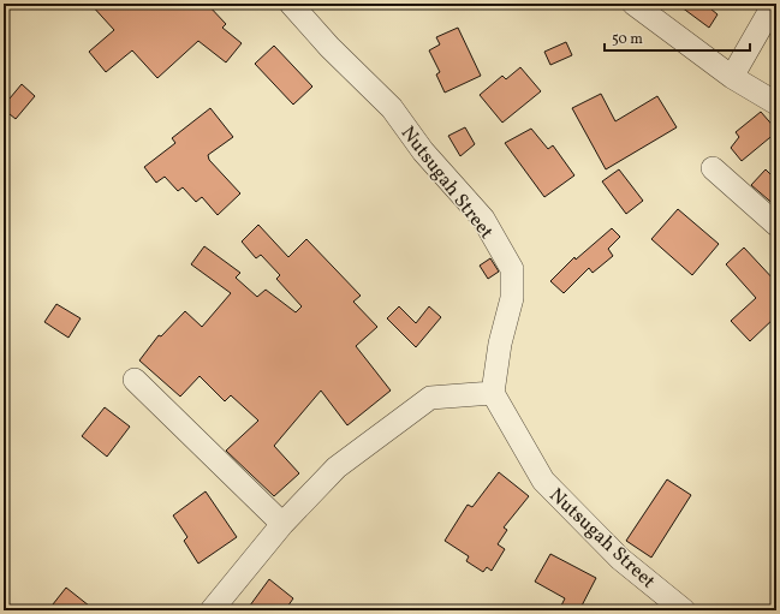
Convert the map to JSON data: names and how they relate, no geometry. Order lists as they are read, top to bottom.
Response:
{
  "streets": {
    "street": ["Nutsugah Street"]
  },
  "scale_bar": "50 m"
}
